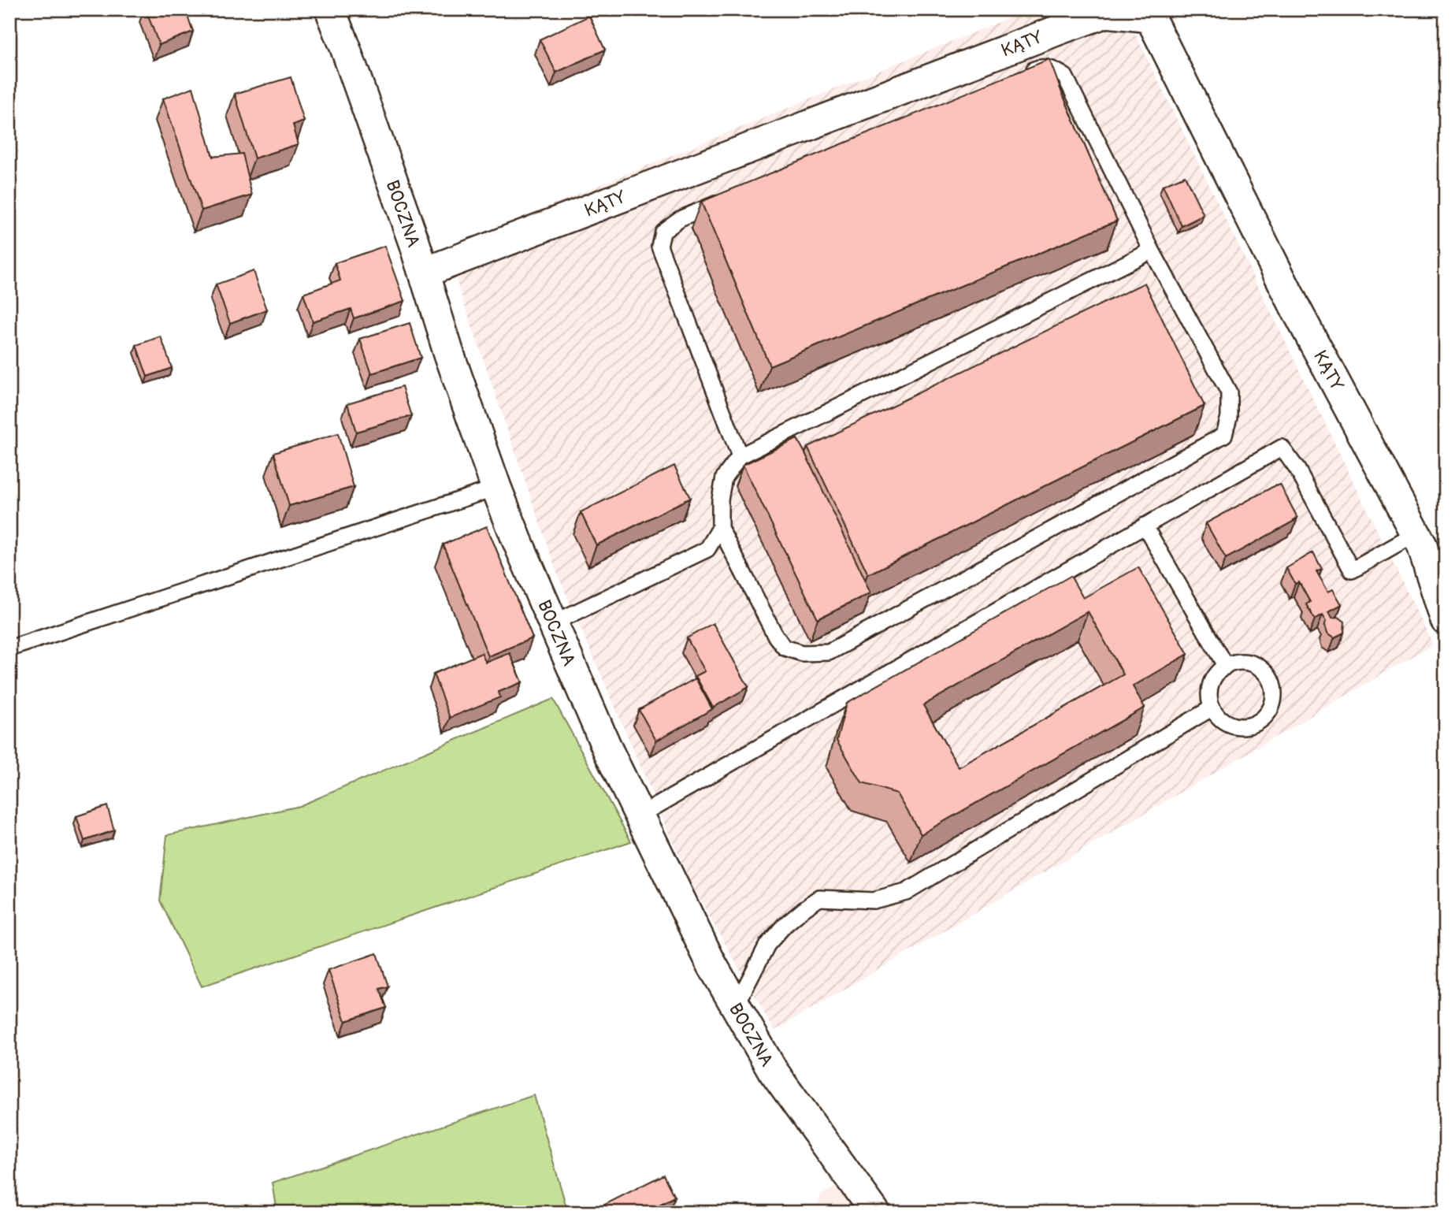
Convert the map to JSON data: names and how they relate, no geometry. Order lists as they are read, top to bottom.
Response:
{
  "streets": {
    "street": ["KĄTY", "BOCZNA"]
  },
  "crossings": [
    ["KĄTY", "BOCZNA"]
  ]
}
